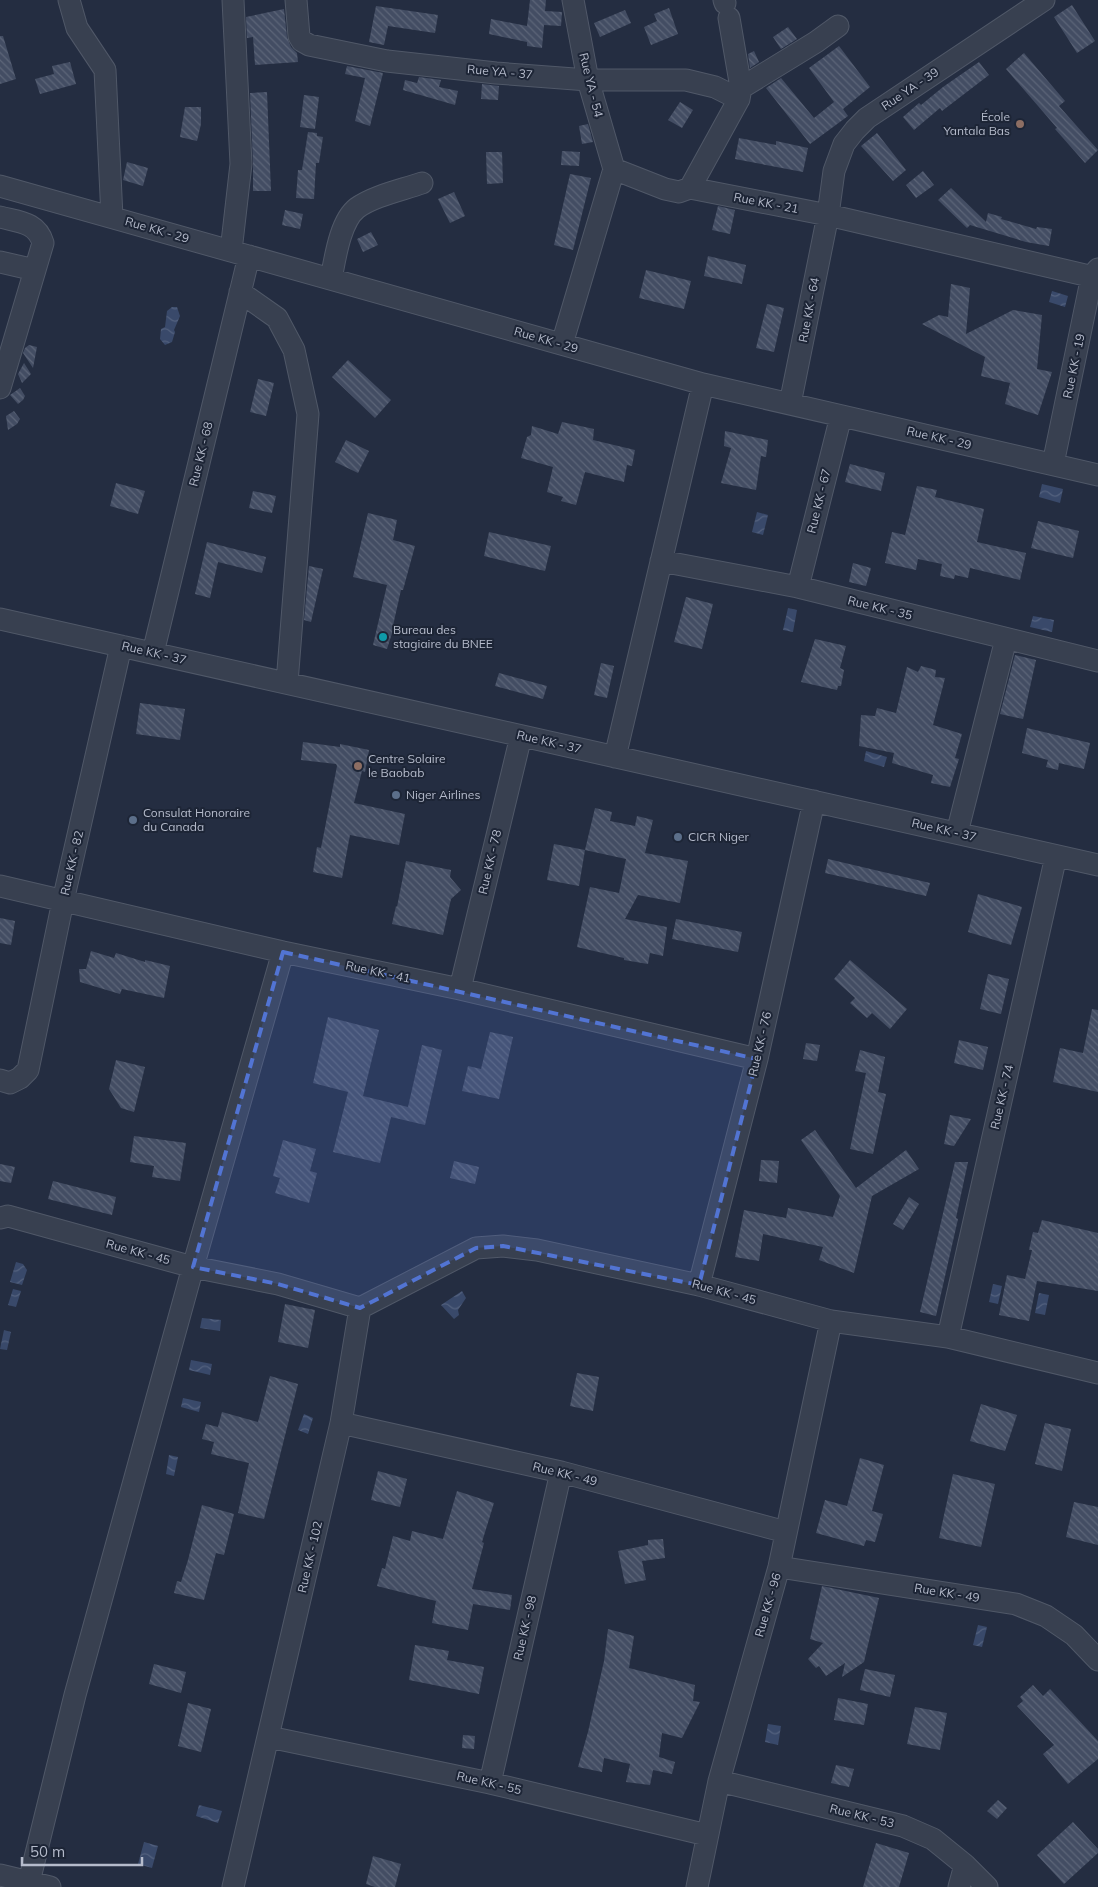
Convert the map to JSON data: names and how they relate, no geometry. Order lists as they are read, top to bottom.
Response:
{
  "streets": {
    "street": [
      "Rue YA - 37",
      "Rue YA - 54",
      "Rue YA - 39",
      "Rue KK - 21",
      "Rue KK - 29",
      "Rue KK - 64",
      "Rue KK - 19",
      "Rue KK - 68",
      "Rue KK - 67",
      "Rue KK - 35",
      "Rue KK - 37",
      "Rue KK - 78",
      "Rue KK - 82",
      "Rue KK - 41",
      "Rue KK - 76",
      "Rue KK - 74",
      "Rue KK - 45",
      "Rue KK - 49",
      "Rue KK - 102",
      "Rue KK - 96",
      "Rue KK - 98",
      "Rue KK - 55",
      "Rue KK - 53"
    ]
  },
  "crossings": [
    ["Rue YA - 37", "Rue YA - 54"],
    ["Rue YA - 54", "Rue KK - 21"],
    ["Rue YA - 39", "Rue KK - 21"],
    ["Rue YA - 39", "Rue KK - 64"],
    ["Rue KK - 21", "Rue KK - 64"],
    ["Rue KK - 21", "Rue KK - 19"],
    ["Rue KK - 29", "Rue KK - 64"],
    ["Rue KK - 29", "Rue KK - 19"],
    ["Rue KK - 29", "Rue KK - 68"],
    ["Rue KK - 29", "Rue KK - 67"],
    ["Rue KK - 68", "Rue KK - 37"],
    ["Rue KK - 67", "Rue KK - 35"],
    ["Rue KK - 37", "Rue KK - 78"],
    ["Rue KK - 37", "Rue KK - 82"],
    ["Rue KK - 37", "Rue KK - 76"],
    ["Rue KK - 37", "Rue KK - 74"],
    ["Rue KK - 78", "Rue KK - 41"],
    ["Rue KK - 82", "Rue KK - 41"],
    ["Rue KK - 41", "Rue KK - 76"],
    ["Rue KK - 76", "Rue KK - 45"],
    ["Rue KK - 74", "Rue KK - 45"],
    ["Rue KK - 45", "Rue KK - 102"],
    ["Rue KK - 45", "Rue KK - 96"],
    ["Rue KK - 49", "Rue KK - 102"],
    ["Rue KK - 49", "Rue KK - 96"],
    ["Rue KK - 49", "Rue KK - 98"],
    ["Rue KK - 102", "Rue KK - 55"],
    ["Rue KK - 96", "Rue KK - 55"],
    ["Rue KK - 96", "Rue KK - 53"],
    ["Rue KK - 98", "Rue KK - 55"]
  ],
  "places": [
    "École Yantala Bas",
    "Bureau des stagiaire du BNEE",
    "Centre Solaire le Baobab",
    "Niger Airlines",
    "Consulat Honoraire du Canada",
    "CICR Niger"
  ],
  "scale_bar": "50 m"
}
